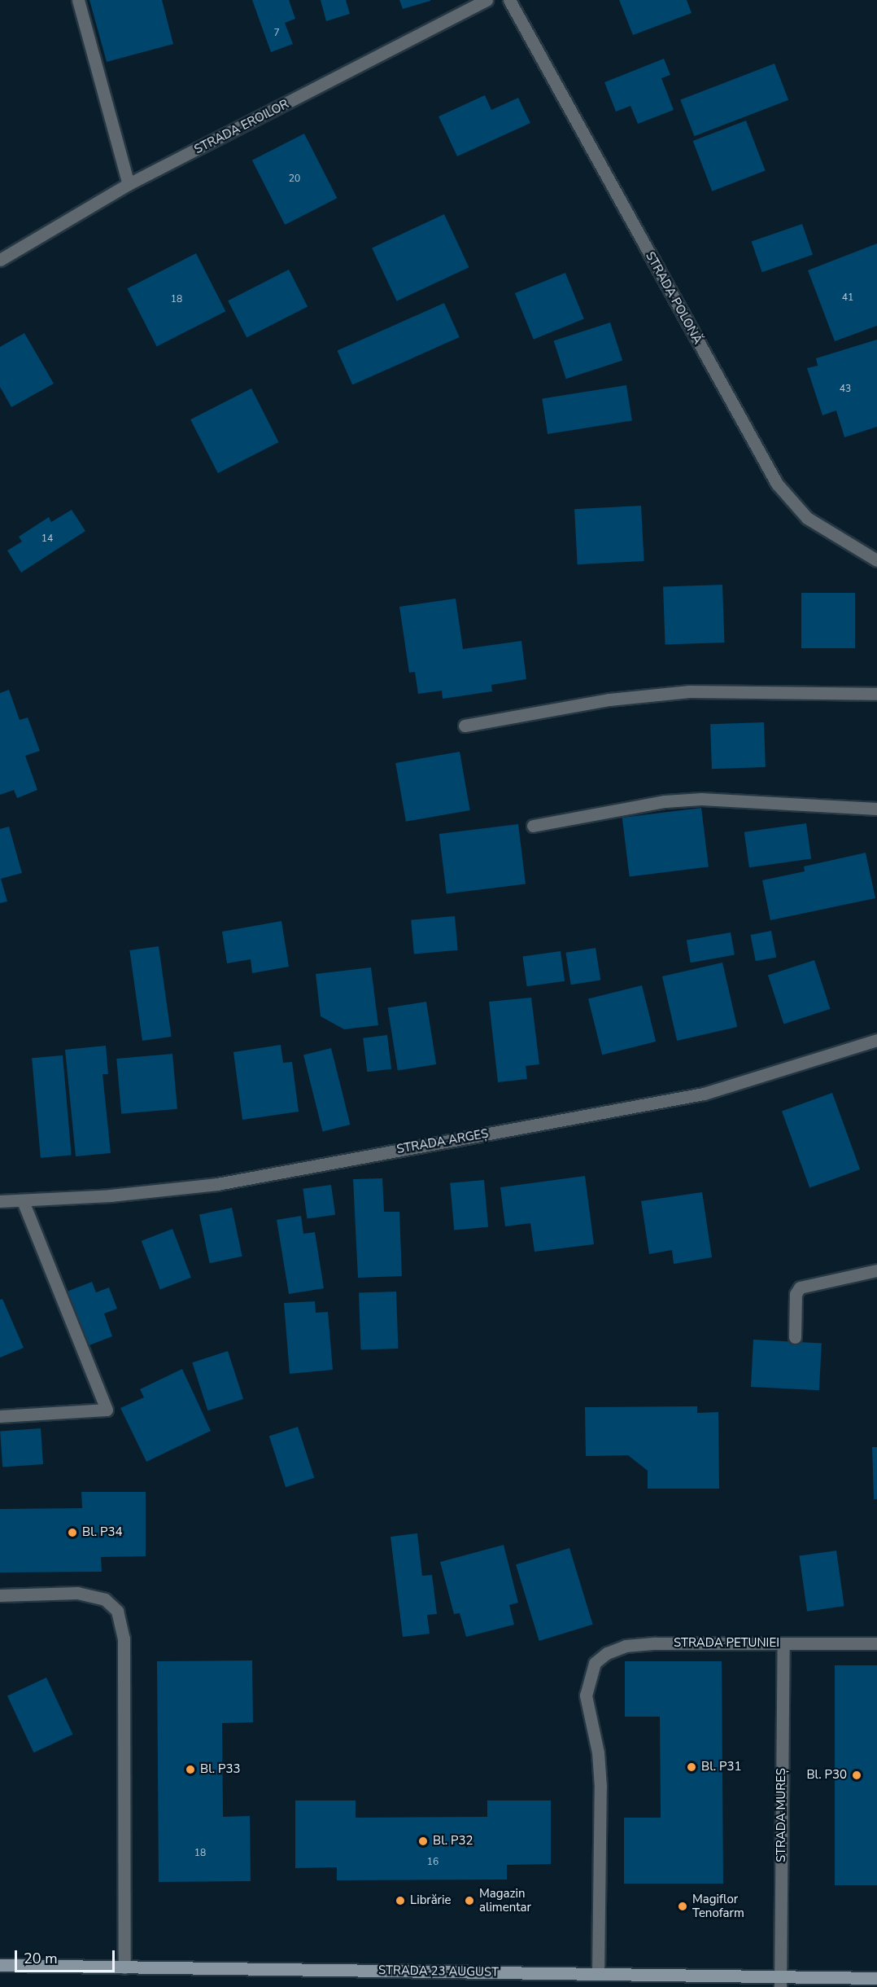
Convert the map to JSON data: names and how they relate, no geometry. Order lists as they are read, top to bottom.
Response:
{
  "streets": {
    "main road": ["STRADA 23 AUGUST"],
    "street": [
      "STRADA EROILOR",
      "STRADA POLONĂ",
      "STRADA ARGEȘ",
      "STRADA PETUNIEI",
      "STRADA MUREȘ"
    ]
  },
  "crossings": [
    ["STRADA PETUNIEI", "STRADA MUREȘ"],
    ["STRADA PETUNIEI", "STRADA 23 AUGUST"],
    ["STRADA MUREȘ", "STRADA 23 AUGUST"]
  ],
  "places": [
    "Bl. P34",
    "Bl. P31",
    "Bl. P33",
    "Bl. P30",
    "Bl. P32",
    "Librărie",
    "Magazin alimentar",
    "Magiflor Tenofarm"
  ],
  "house_numbers": [
    "7",
    "20",
    "41",
    "18",
    "43",
    "14",
    "18",
    "16"
  ],
  "scale_bar": "20 m"
}
